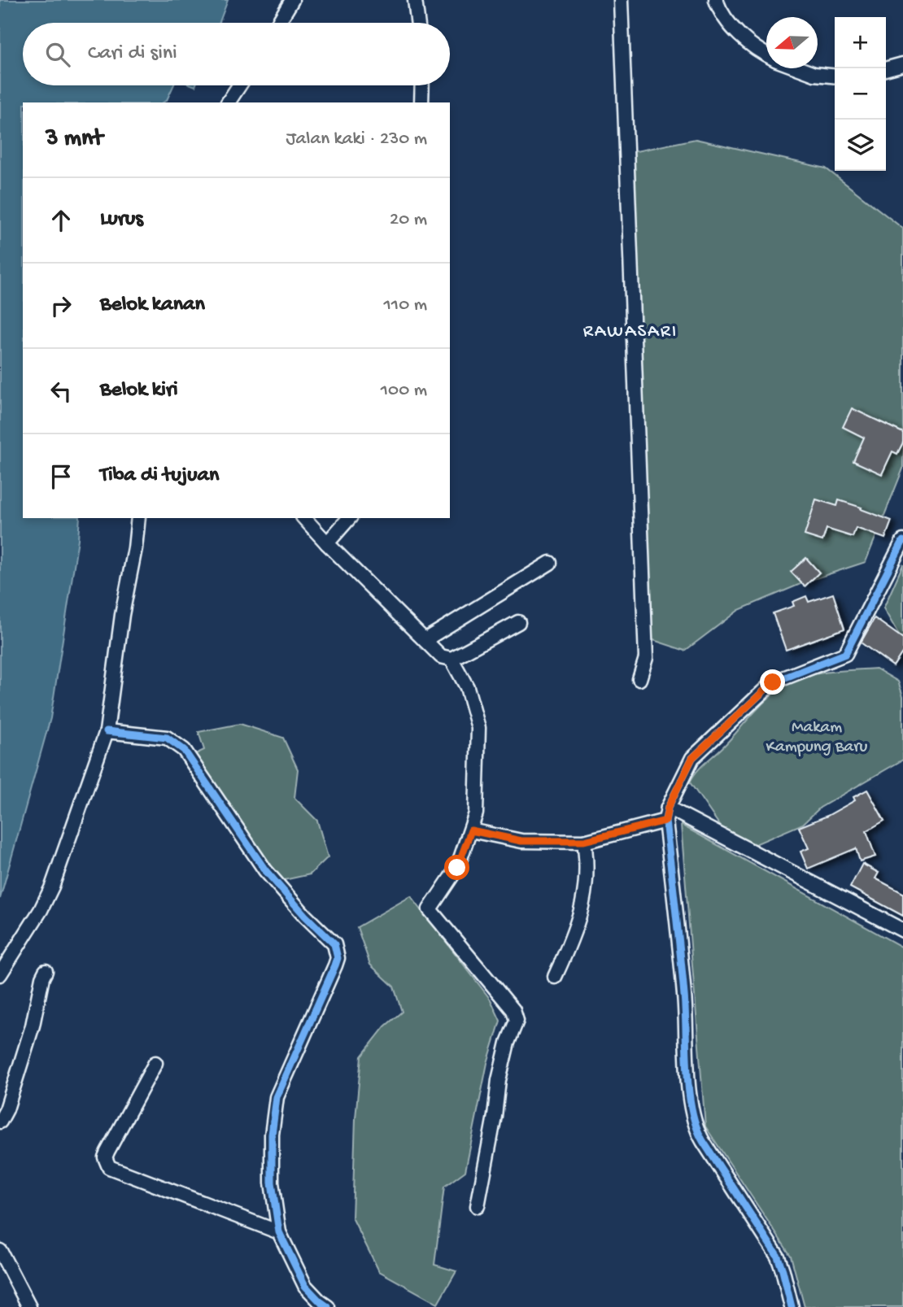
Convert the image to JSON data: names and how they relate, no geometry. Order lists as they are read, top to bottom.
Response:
{
  "districts": ["RAWASARI"],
  "parks": ["Makam Kampung Baru"],
  "north": "left",
  "page": {
    "map_buttons": ["+", "−"],
    "search": "Cari di sini",
    "heading": ["3 mnt", "Jalan kaki · 230 m"],
    "list": [
      ["Lurus", "20 m"],
      ["Belok kanan", "110 m"],
      ["Belok kiri", "100 m"],
      "Tiba di tujuan"
    ]
  }
}
